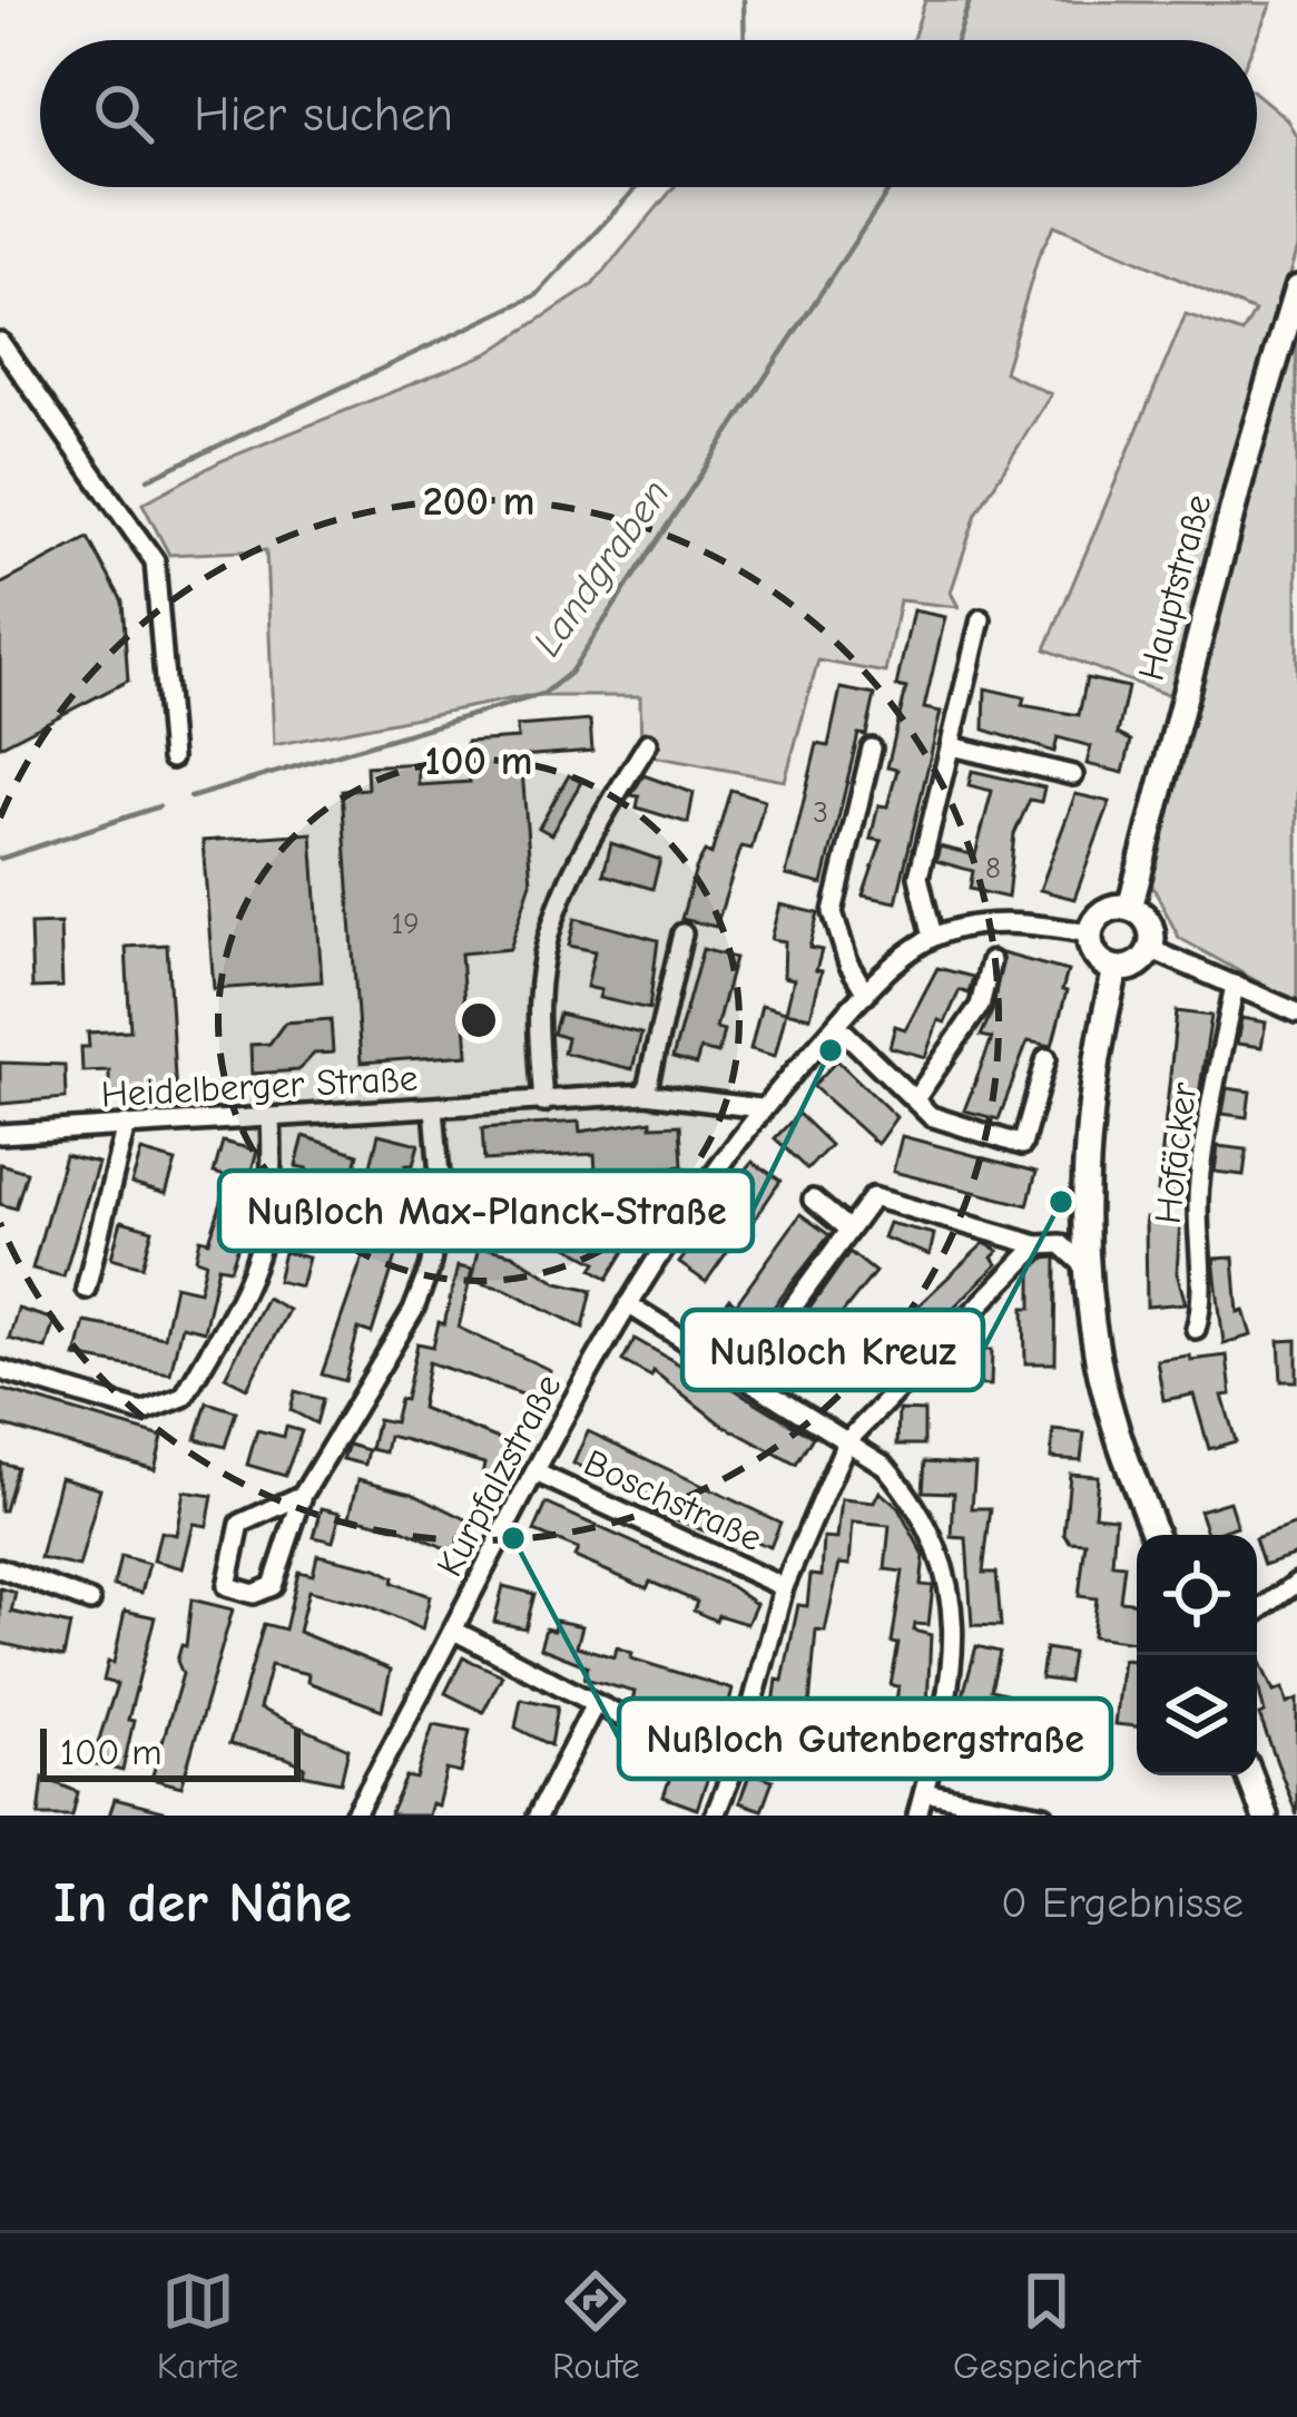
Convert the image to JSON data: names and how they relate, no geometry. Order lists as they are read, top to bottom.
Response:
{
  "streets": {
    "main road": ["Hauptstraße"],
    "street": [
      "Heidelberger Straße",
      "Hofäcker",
      "Kurpfalzstraße",
      "Boschstraße"
    ]
  },
  "crossings": [
    ["Heidelberger Straße", "Kurpfalzstraße"],
    ["Kurpfalzstraße", "Boschstraße"]
  ],
  "water": ["Landgraben"],
  "places": ["Nußloch Max-Planck-Straße", "Nußloch Kreuz", "Nußloch Gutenbergstraße"],
  "house_numbers": ["3", "8", "19"],
  "scale_bar": "100 m",
  "page": {
    "search": "Hier suchen",
    "scale": "100 m",
    "heading": ["In der Nähe", "0 Ergebnisse"],
    "nav": ["Karte", "Route", "Gespeichert"]
  },
  "rings": ["200 m", "100 m"]
}
